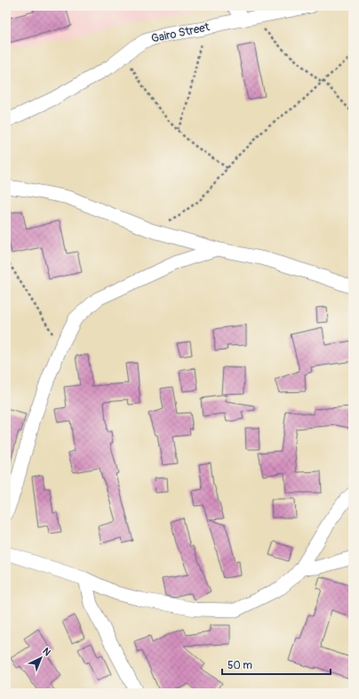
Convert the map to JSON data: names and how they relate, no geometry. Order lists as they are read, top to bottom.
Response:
{
  "streets": {
    "street": ["Gairo Street"]
  },
  "scale_bar": "50 m",
  "north": "top right"
}
